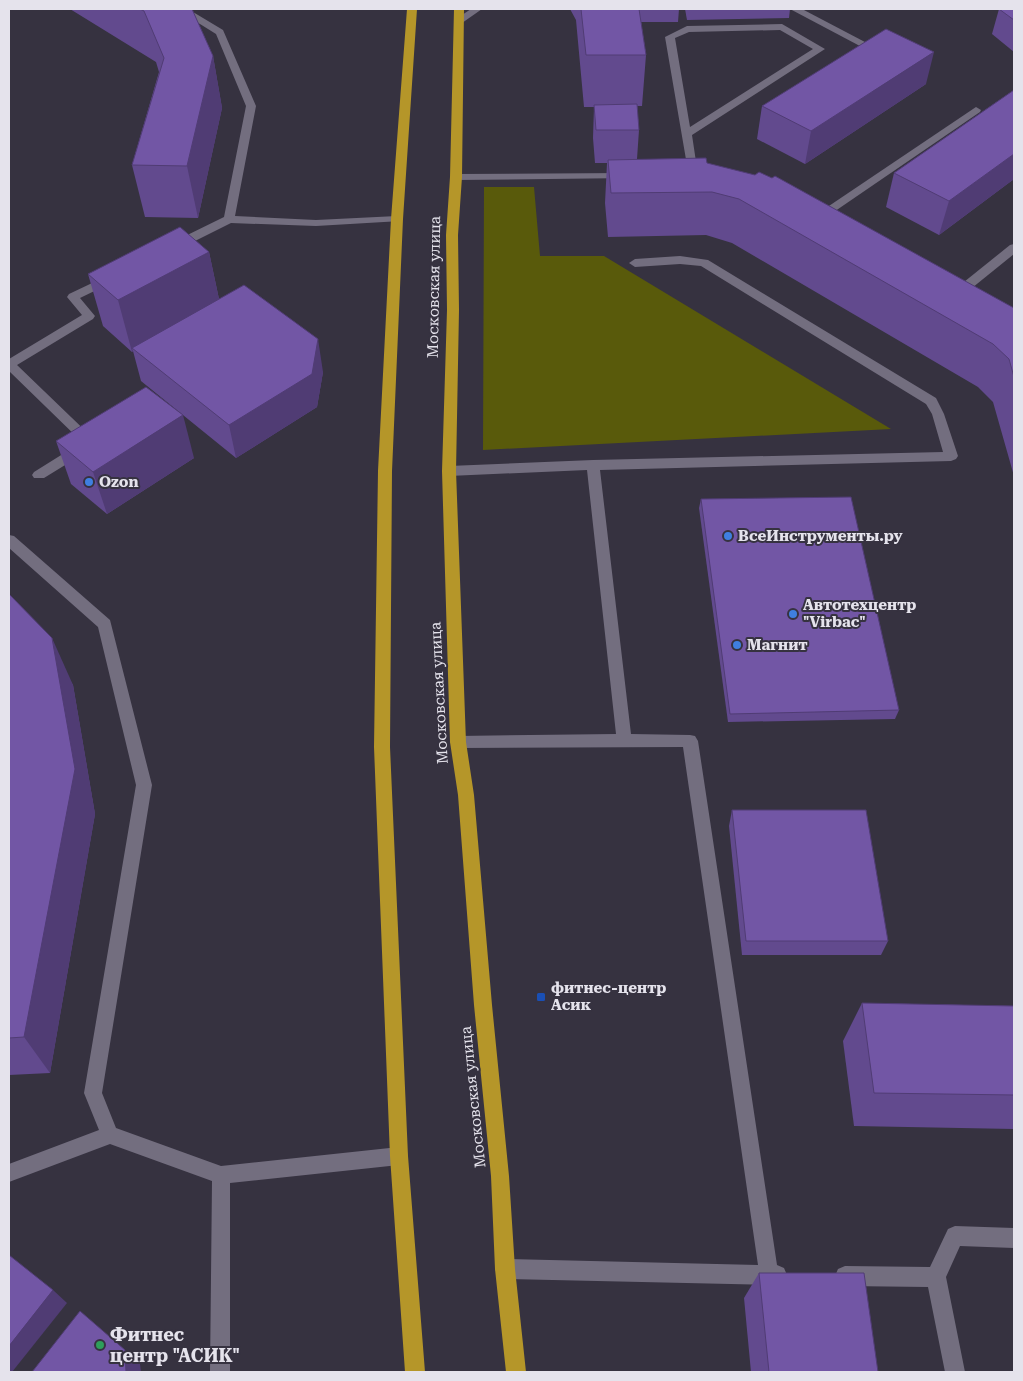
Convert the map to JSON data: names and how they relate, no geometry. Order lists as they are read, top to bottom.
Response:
{
  "streets": {
    "highway": ["Московская улица"]
  },
  "places": {
    "other": [
      "Ozon",
      "ВсеИнструменты.ру",
      "Автотехцентр \"Virbac\"",
      "Магнит",
      "Фитнес центр \"АСИК\""
    ],
    "transit": ["фитнес-центр Асик"]
  }
}
